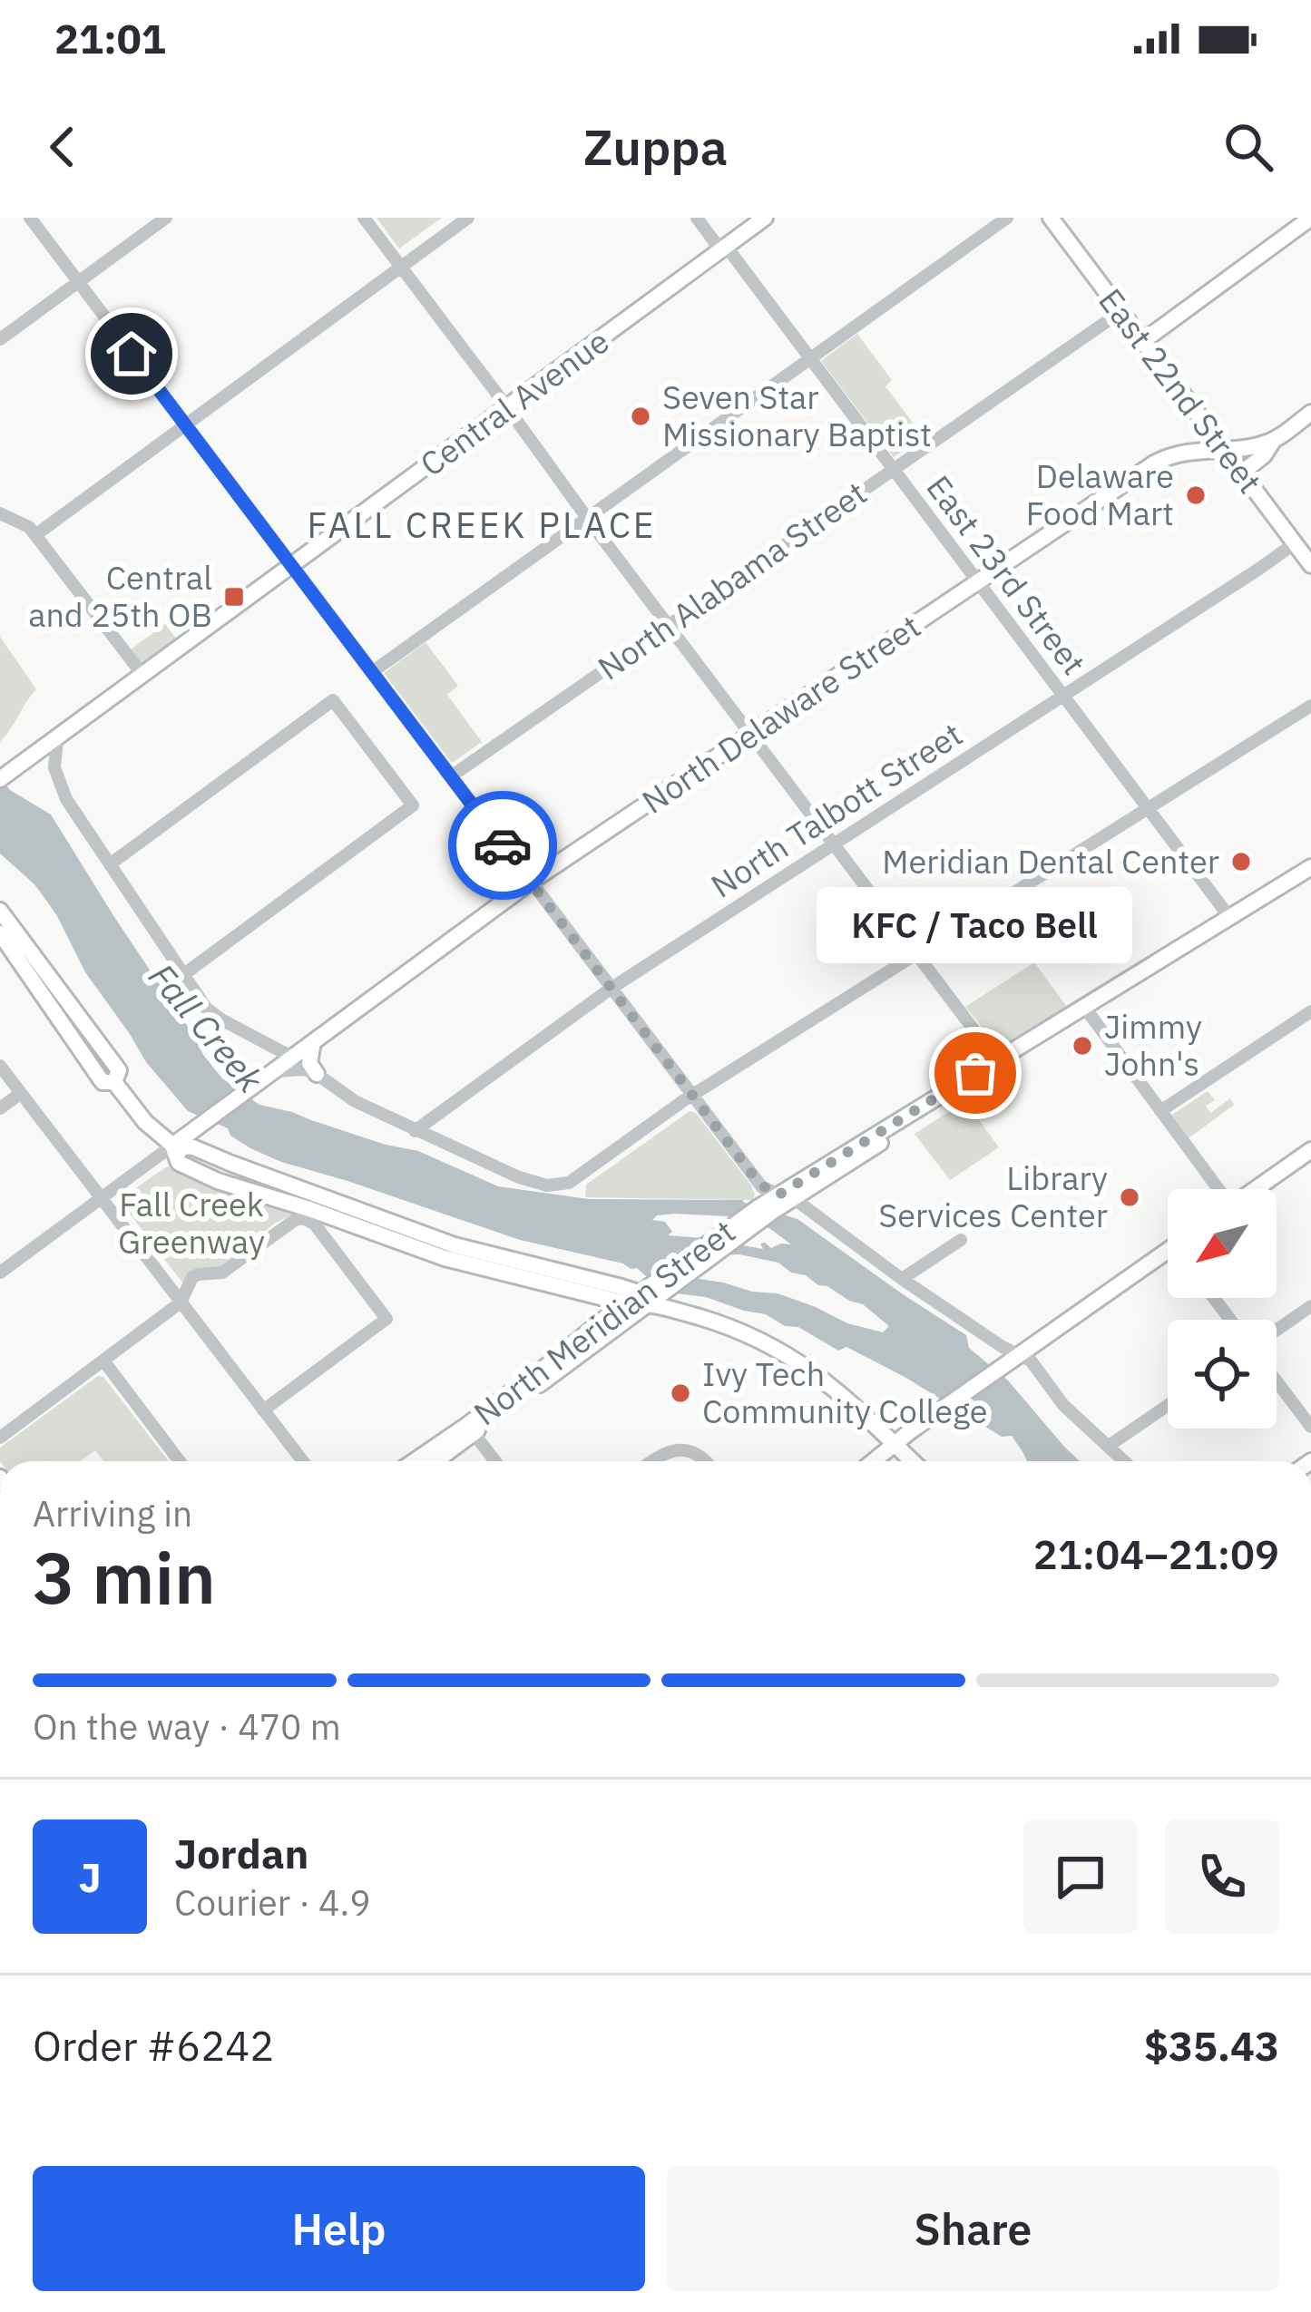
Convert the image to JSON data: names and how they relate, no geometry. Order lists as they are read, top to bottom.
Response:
{
  "streets": {
    "main road": [
      "East 22nd Street",
      "Central Avenue",
      "North Delaware Street",
      "North Meridian Street"
    ],
    "street": ["East 23rd Street", "North Alabama Street", "North Talbott Street"]
  },
  "crossings": [
    ["East 22nd Street", "North Alabama Street"],
    ["East 22nd Street", "North Delaware Street"],
    ["East 22nd Street", "North Talbott Street"],
    ["Central Avenue", "East 23rd Street"],
    ["East 23rd Street", "North Alabama Street"],
    ["East 23rd Street", "North Delaware Street"],
    ["East 23rd Street", "North Talbott Street"],
    ["East 23rd Street", "North Meridian Street"]
  ],
  "districts": ["FALL CREEK PLACE"],
  "water": ["Fall Creek"],
  "parks": ["Fall Creek Greenway"],
  "places": {
    "other": [
      "Seven Star Missionary Baptist",
      "Delaware Food Mart",
      "Meridian Dental Center",
      "Jimmy John's",
      "KFC / Taco Bell",
      "Library Services Center",
      "Ivy Tech Community College"
    ],
    "transit": ["Central and 25th OB"]
  },
  "north": "bottom left",
  "page": {
    "status": "21:01",
    "header": "Zuppa",
    "bubble": "KFC / Taco Bell",
    "heading": ["3 min", "Arriving in", "21:04–21:09"],
    "panel": [
      "Jordan",
      "Courier · 4.9",
      "Order #6242",
      "$35.43"
    ],
    "bar": "On the way · 470 m",
    "round": "J",
    "buttons": ["Help", "Share"]
  }
}
